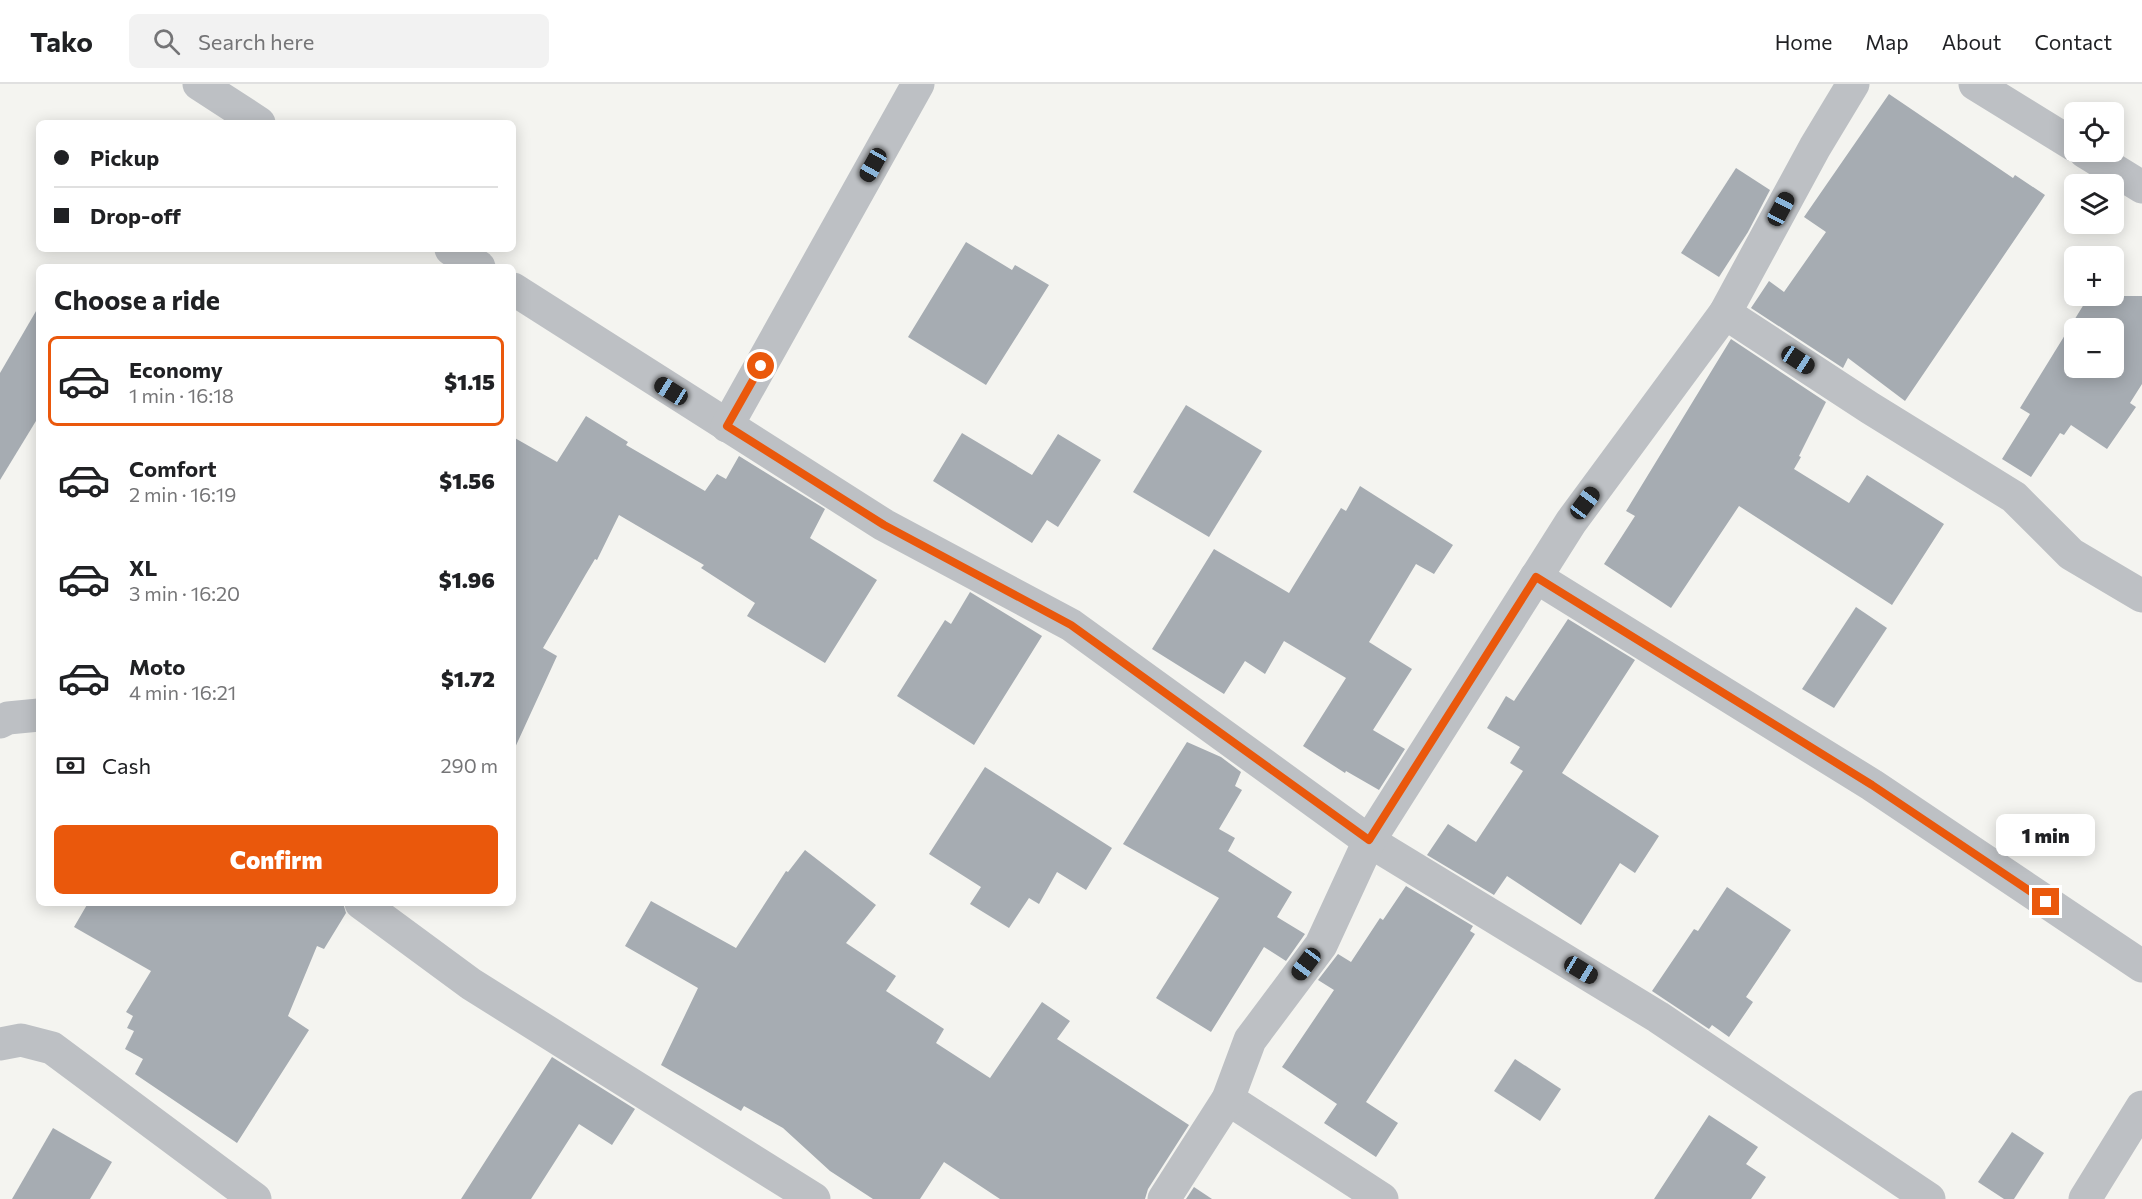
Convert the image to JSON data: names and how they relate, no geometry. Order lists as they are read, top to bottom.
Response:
{
  "page": {
    "header": "Tako",
    "search": "Search here",
    "nav": [
      "Home",
      "Map",
      "About",
      "Contact"
    ],
    "map_buttons": ["+", "−"],
    "banner": ["Pickup", "Drop-off"],
    "heading": "Choose a ride",
    "list": [
      {
        "name": "Economy",
        "note": "1 min · 16:18",
        "value": "$1.15"
      },
      {
        "name": "Comfort",
        "note": "2 min · 16:19",
        "value": "$1.56"
      },
      {
        "name": "XL",
        "note": "3 min · 16:20",
        "value": "$1.96"
      },
      {
        "name": "Moto",
        "note": "4 min · 16:21",
        "value": "$1.72"
      }
    ],
    "pay": ["Cash", "290 m"],
    "buttons": "Confirm",
    "bubble": "1 min"
  }
}
